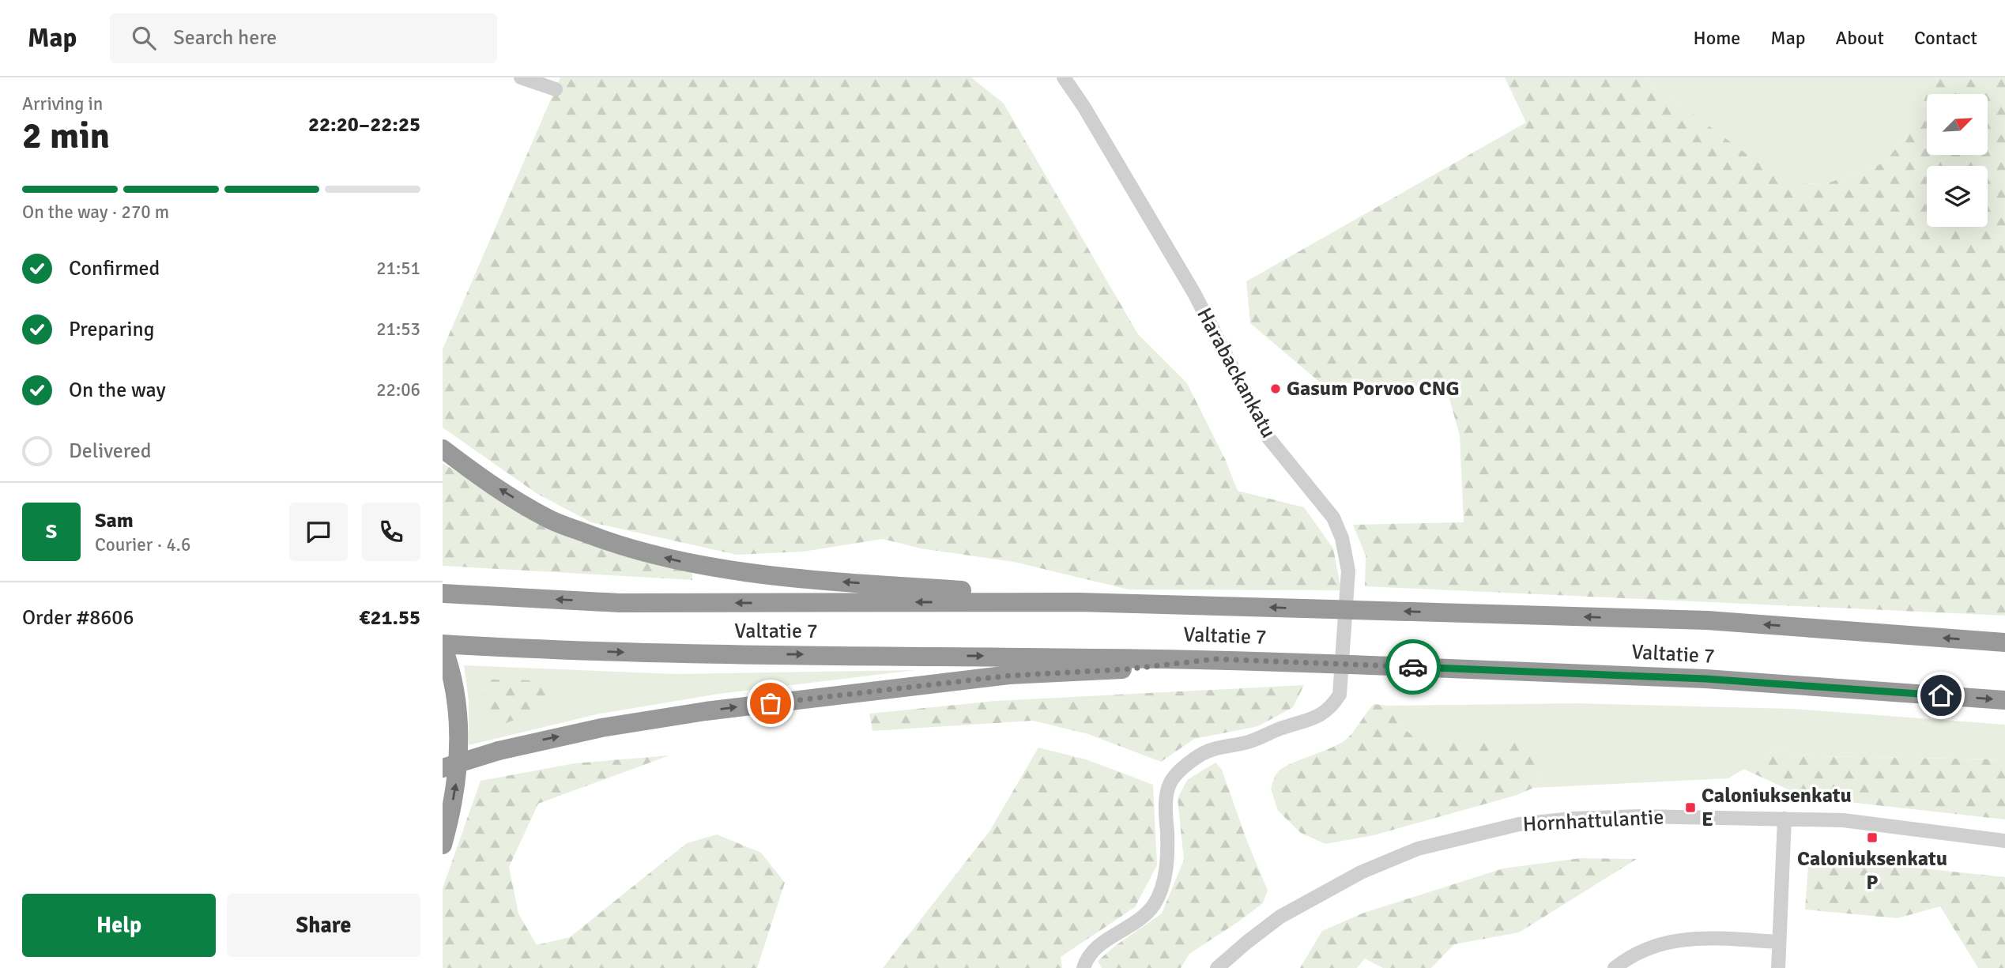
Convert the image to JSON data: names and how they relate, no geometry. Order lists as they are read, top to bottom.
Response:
{
  "streets": {
    "highway": ["Valtatie 7"],
    "street": ["Harabackankatu", "Hornhattulantie"]
  },
  "places": {
    "other": ["Gasum Porvoo CNG"],
    "transit": ["Caloniuksenkatu E", "Caloniuksenkatu P"]
  },
  "north": "top right",
  "page": {
    "header": "Map",
    "search": "Search here",
    "nav": [
      "Home",
      "Map",
      "About",
      "Contact"
    ],
    "heading": ["2 min", "Arriving in", "22:20–22:25"],
    "panel": [
      "Sam",
      "Courier · 4.6",
      "Order #8606",
      "€21.55"
    ],
    "bar": "On the way · 270 m",
    "list": [
      ["Confirmed", "21:51"],
      ["Preparing", "21:53"],
      ["On the way", "22:06"],
      "Delivered"
    ],
    "round": "S",
    "buttons": ["Help", "Share"]
  }
}
